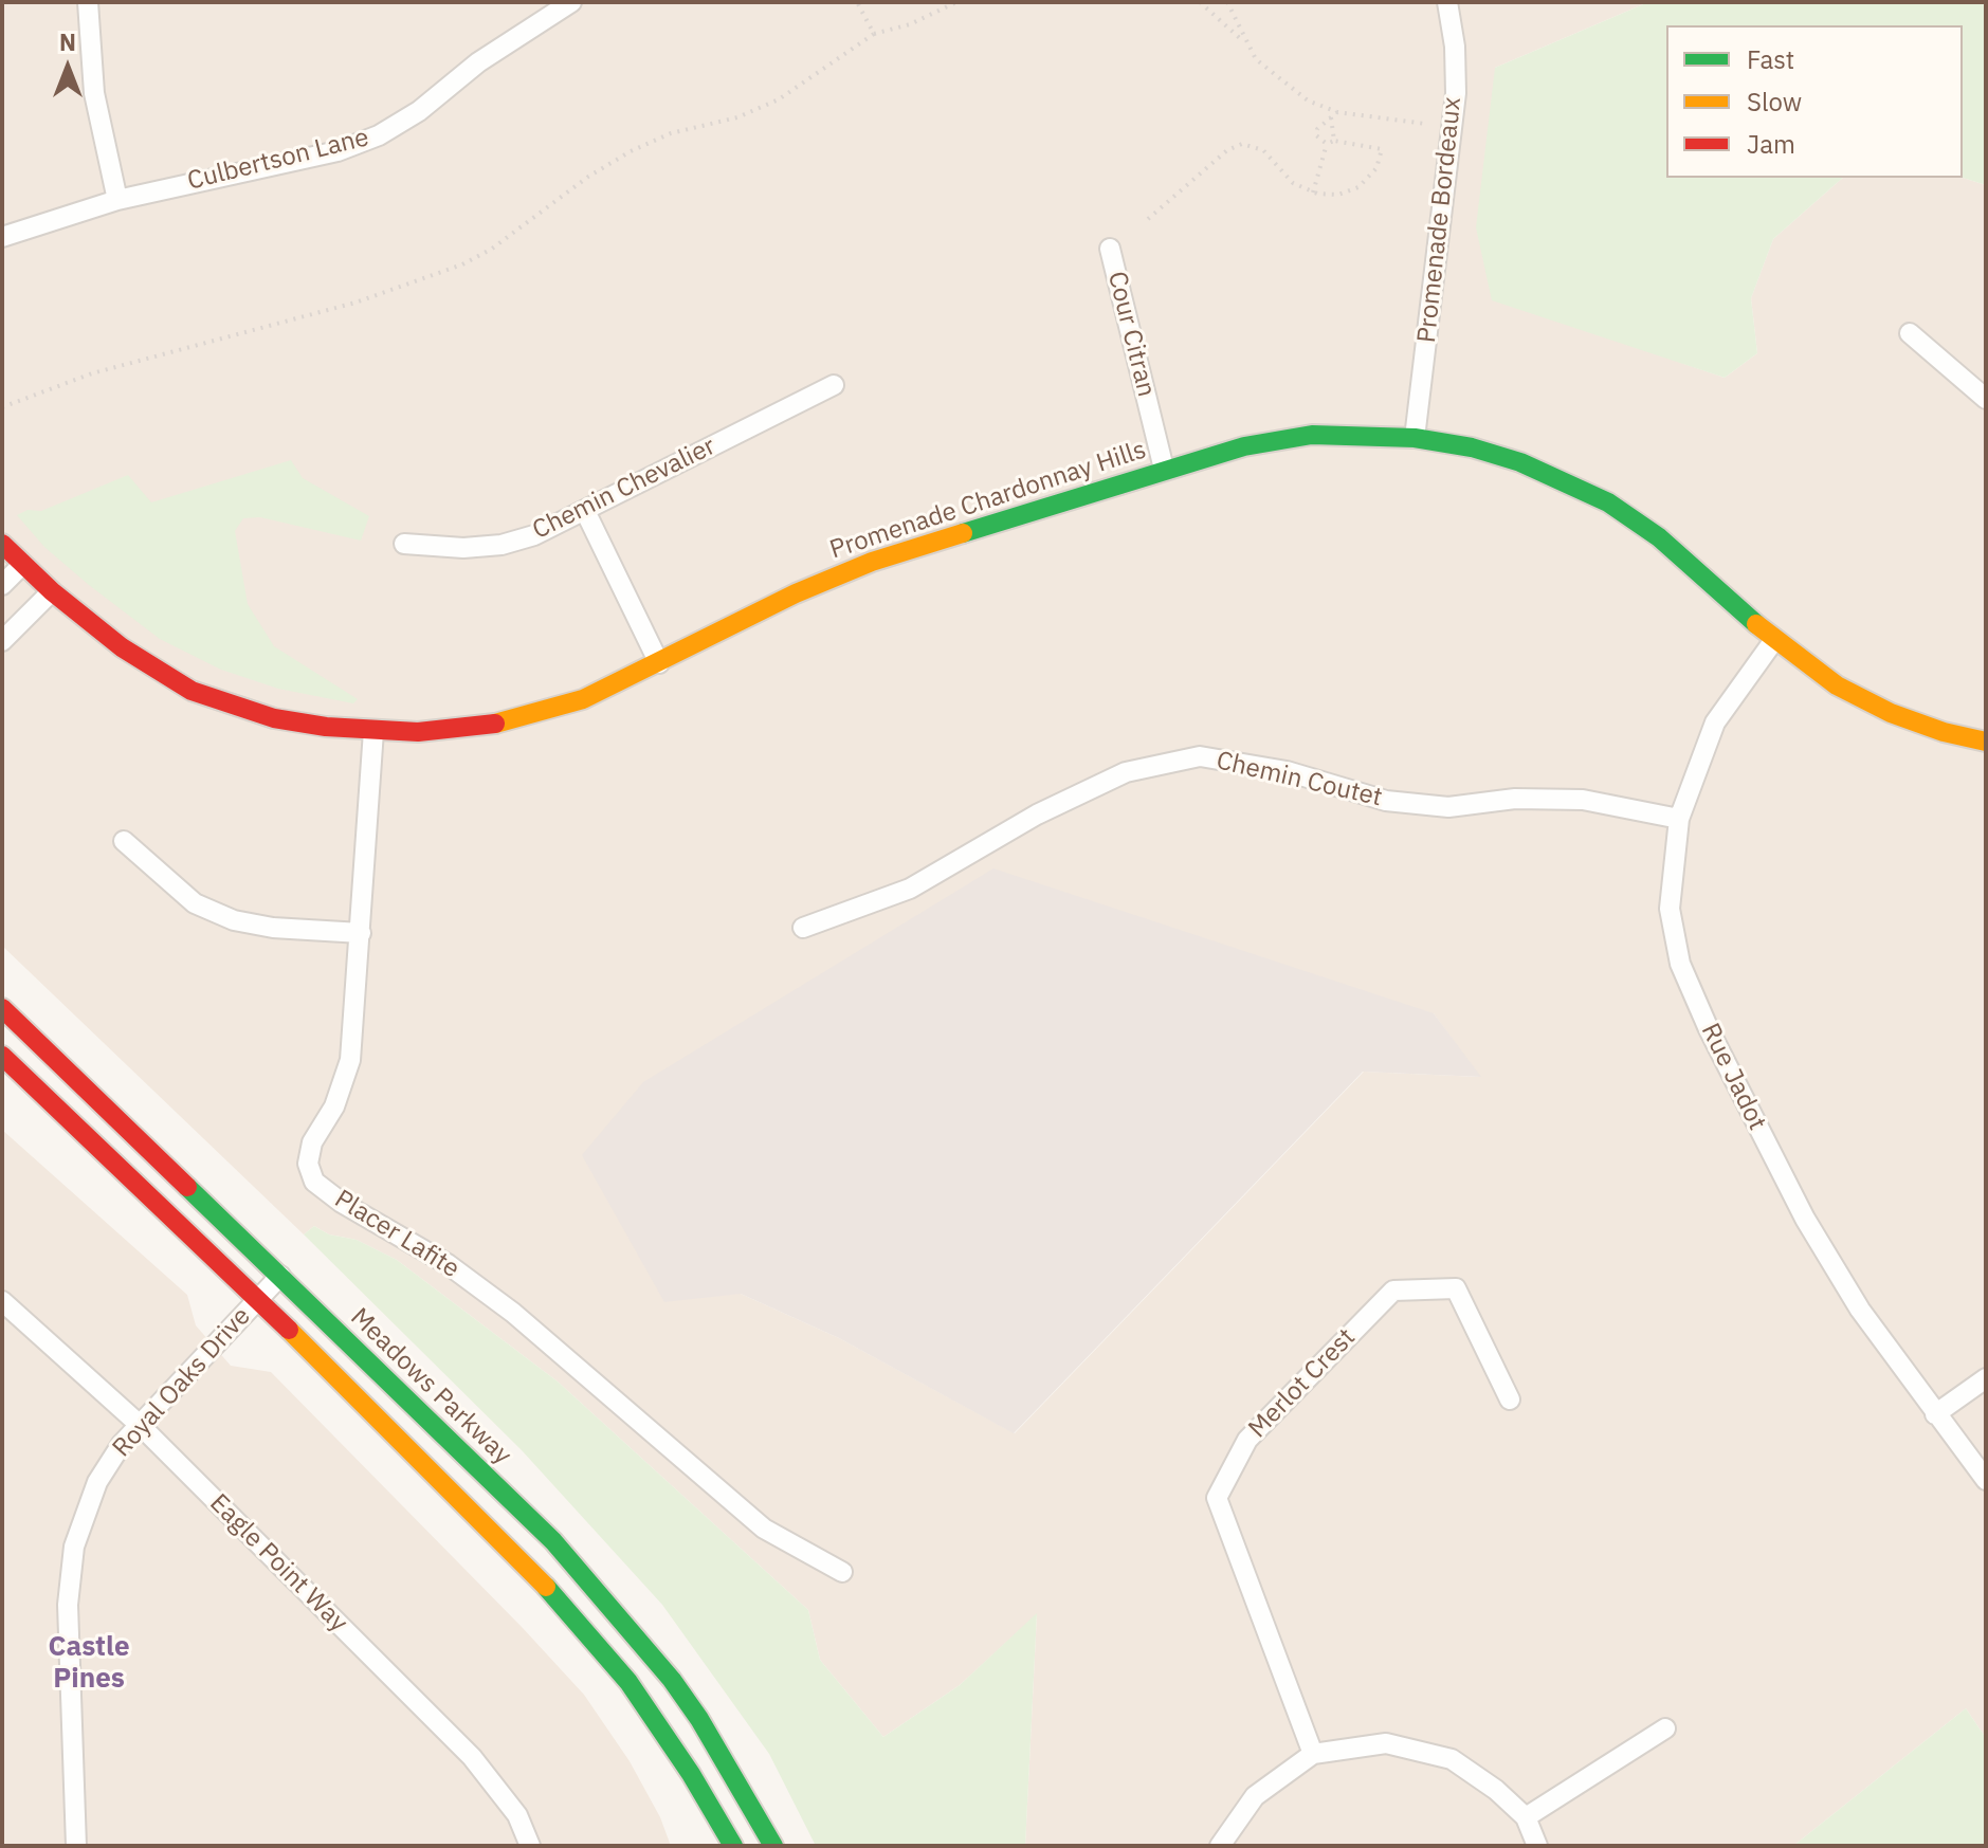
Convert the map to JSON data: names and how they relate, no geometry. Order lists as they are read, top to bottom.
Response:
{
  "streets": {
    "main road": ["Promenade Chardonnay Hills", "Meadows Parkway"],
    "street": [
      "Culbertson Lane",
      "Promenade Bordeaux",
      "Cour Citran",
      "Chemin Chevalier",
      "Chemin Coutet",
      "Rue Jadot",
      "Placer Lafite",
      "Royal Oaks Drive",
      "Merlot Crest",
      "Eagle Point Way"
    ]
  },
  "crossings": [
    ["Promenade Bordeaux", "Promenade Chardonnay Hills"],
    ["Cour Citran", "Promenade Chardonnay Hills"],
    ["Promenade Chardonnay Hills", "Rue Jadot"],
    ["Promenade Chardonnay Hills", "Placer Lafite"],
    ["Chemin Coutet", "Rue Jadot"],
    ["Royal Oaks Drive", "Meadows Parkway"],
    ["Royal Oaks Drive", "Eagle Point Way"]
  ],
  "districts": ["Castle Pines"],
  "legend": ["Fast", "Slow", "Jam"],
  "north": "top"
}
